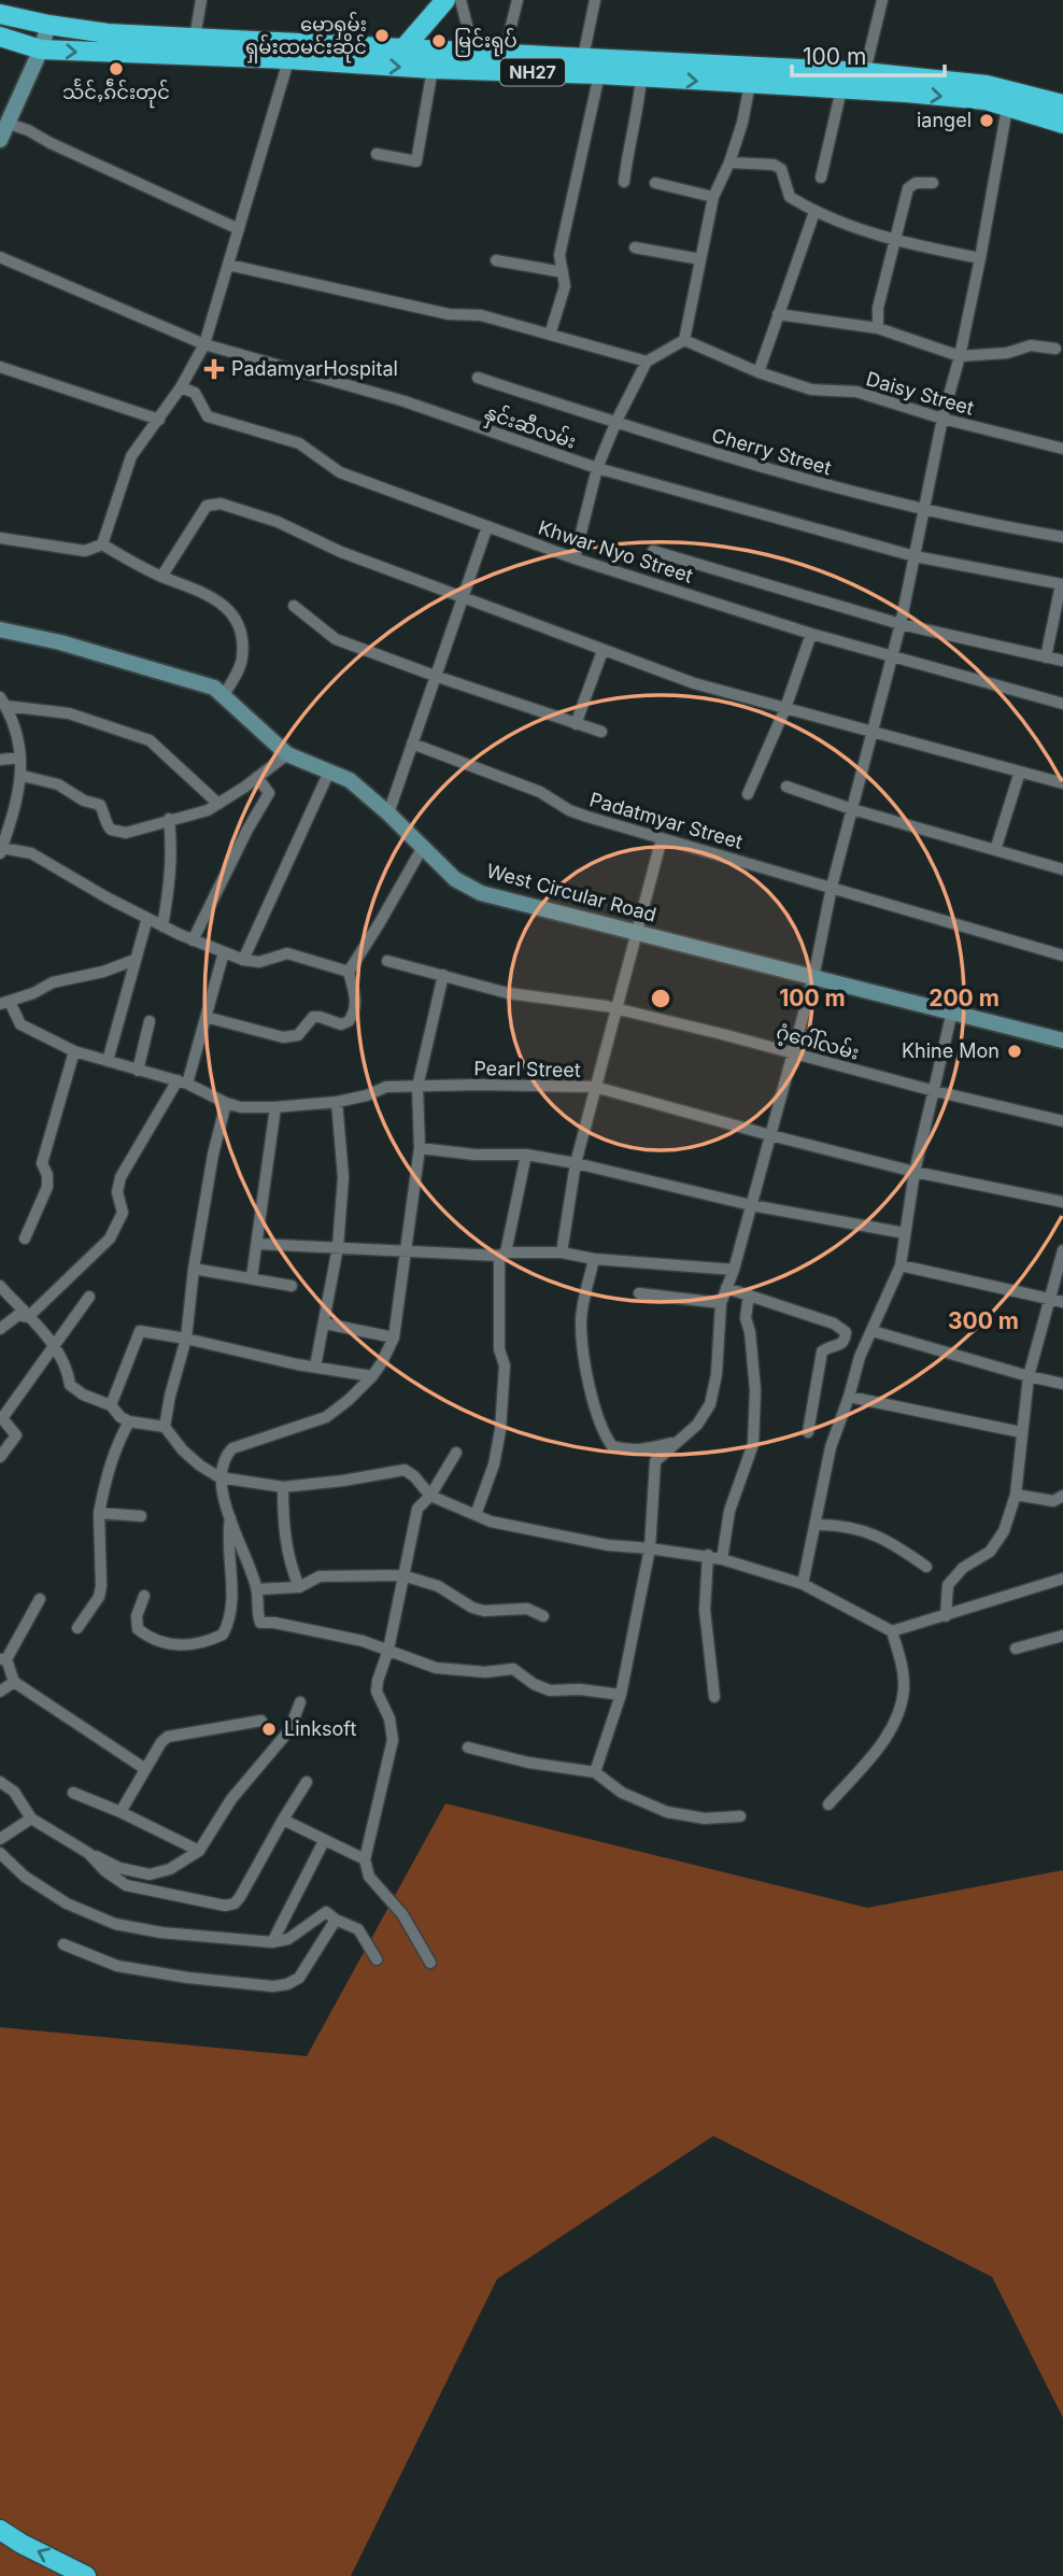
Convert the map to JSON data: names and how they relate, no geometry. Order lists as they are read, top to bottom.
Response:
{
  "streets": {
    "highway": ["NH27"],
    "street": [
      "Daisy Street",
      "နှင်းဆီလမ်း",
      "Cherry Street",
      "Khwar Nyo Street",
      "Padatmyar Street",
      "West Circular Road",
      "ဂံ့ဂေါ်လမ်း",
      "Pearl Street"
    ]
  },
  "places": {
    "other": [
      "မောရှမ်း ရှမ်းထမင်းဆိုင်",
      "မြင်းရုပ်",
      "သႅင်ႇၵဵင်းတုင်",
      "iangel",
      "Khine Mon",
      "Linksoft"
    ],
    "health": ["PadamyarHospital"]
  },
  "scale_bar": "100 m",
  "rings": ["100 m", "200 m", "300 m"]
}
